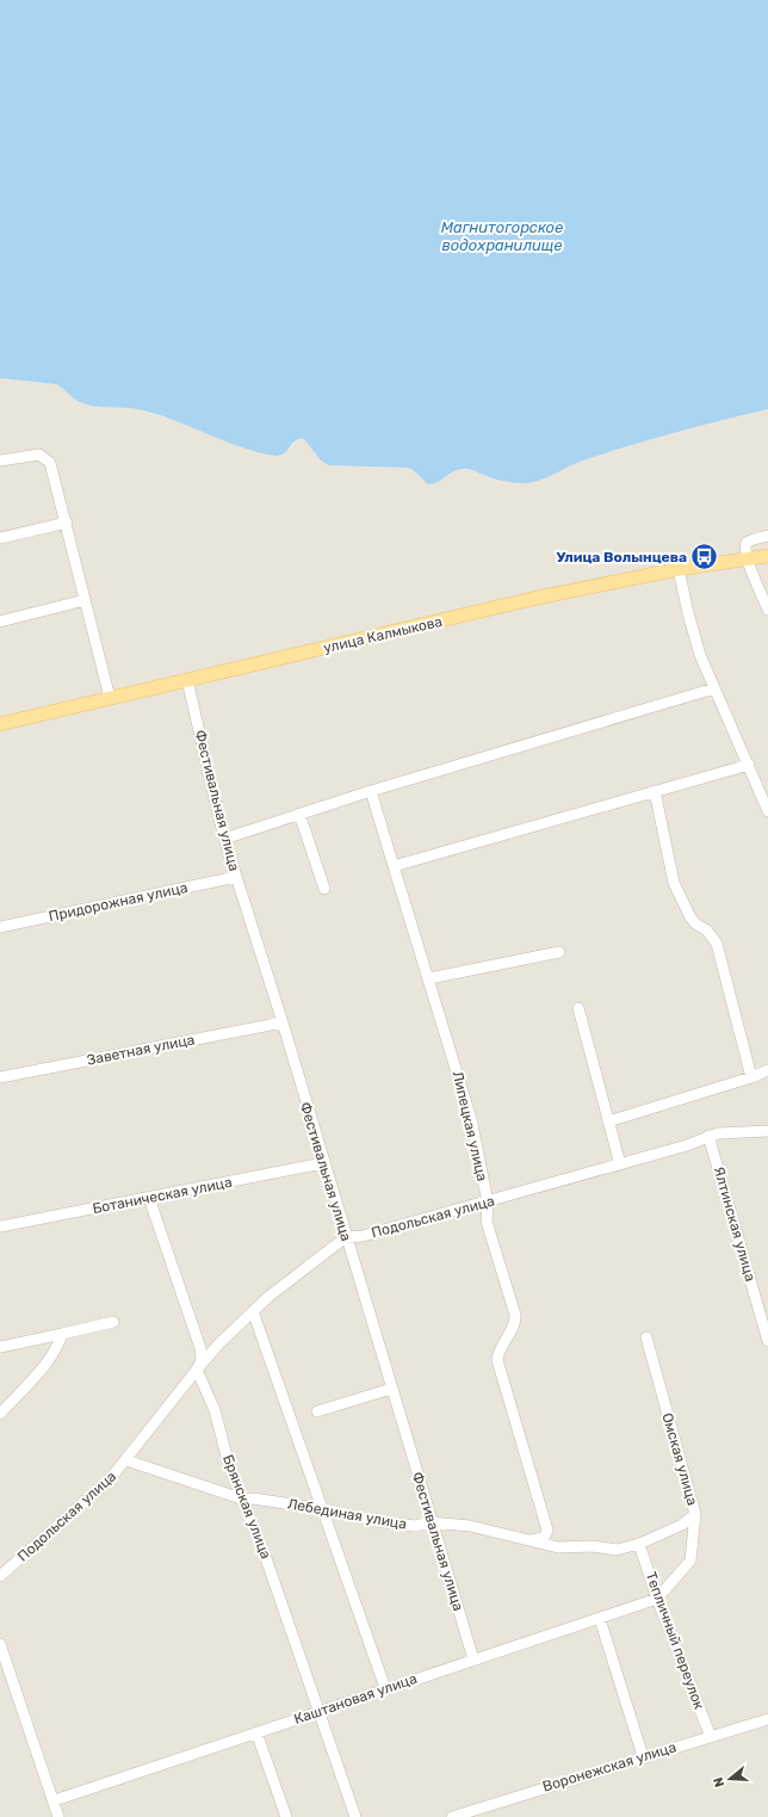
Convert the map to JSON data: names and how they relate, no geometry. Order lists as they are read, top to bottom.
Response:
{
  "streets": {
    "main road": ["улица Калмыкова"],
    "street": [
      "Фестивальная улица",
      "Придорожная улица",
      "Заветная улица",
      "Липецкая улица",
      "Ботаническая улица",
      "Подольская улица",
      "Ялтинская улица",
      "Омская улица",
      "Брянская улица",
      "Лебединая улица",
      "Тепличный переулок",
      "Каштановая улица",
      "Воронежская улица"
    ]
  },
  "crossings": [
    ["улица Калмыкова", "Фестивальная улица"],
    ["Фестивальная улица", "Придорожная улица"],
    ["Фестивальная улица", "Заветная улица"],
    ["Фестивальная улица", "Ботаническая улица"],
    ["Фестивальная улица", "Подольская улица"],
    ["Фестивальная улица", "Лебединая улица"],
    ["Фестивальная улица", "Каштановая улица"],
    ["Липецкая улица", "Подольская улица"],
    ["Липецкая улица", "Лебединая улица"],
    ["Подольская улица", "Ялтинская улица"],
    ["Подольская улица", "Брянская улица"],
    ["Подольская улица", "Лебединая улица"],
    ["Омская улица", "Лебединая улица"],
    ["Омская улица", "Тепличный переулок"],
    ["Омская улица", "Каштановая улица"],
    ["Брянская улица", "Лебединая улица"],
    ["Брянская улица", "Каштановая улица"],
    ["Лебединая улица", "Тепличный переулок"],
    ["Тепличный переулок", "Каштановая улица"],
    ["Тепличный переулок", "Воронежская улица"]
  ],
  "water": ["Магнитогорское водохранилище"],
  "places": {
    "bus stop": ["Улица Волынцева"]
  },
  "north": "left"
}
